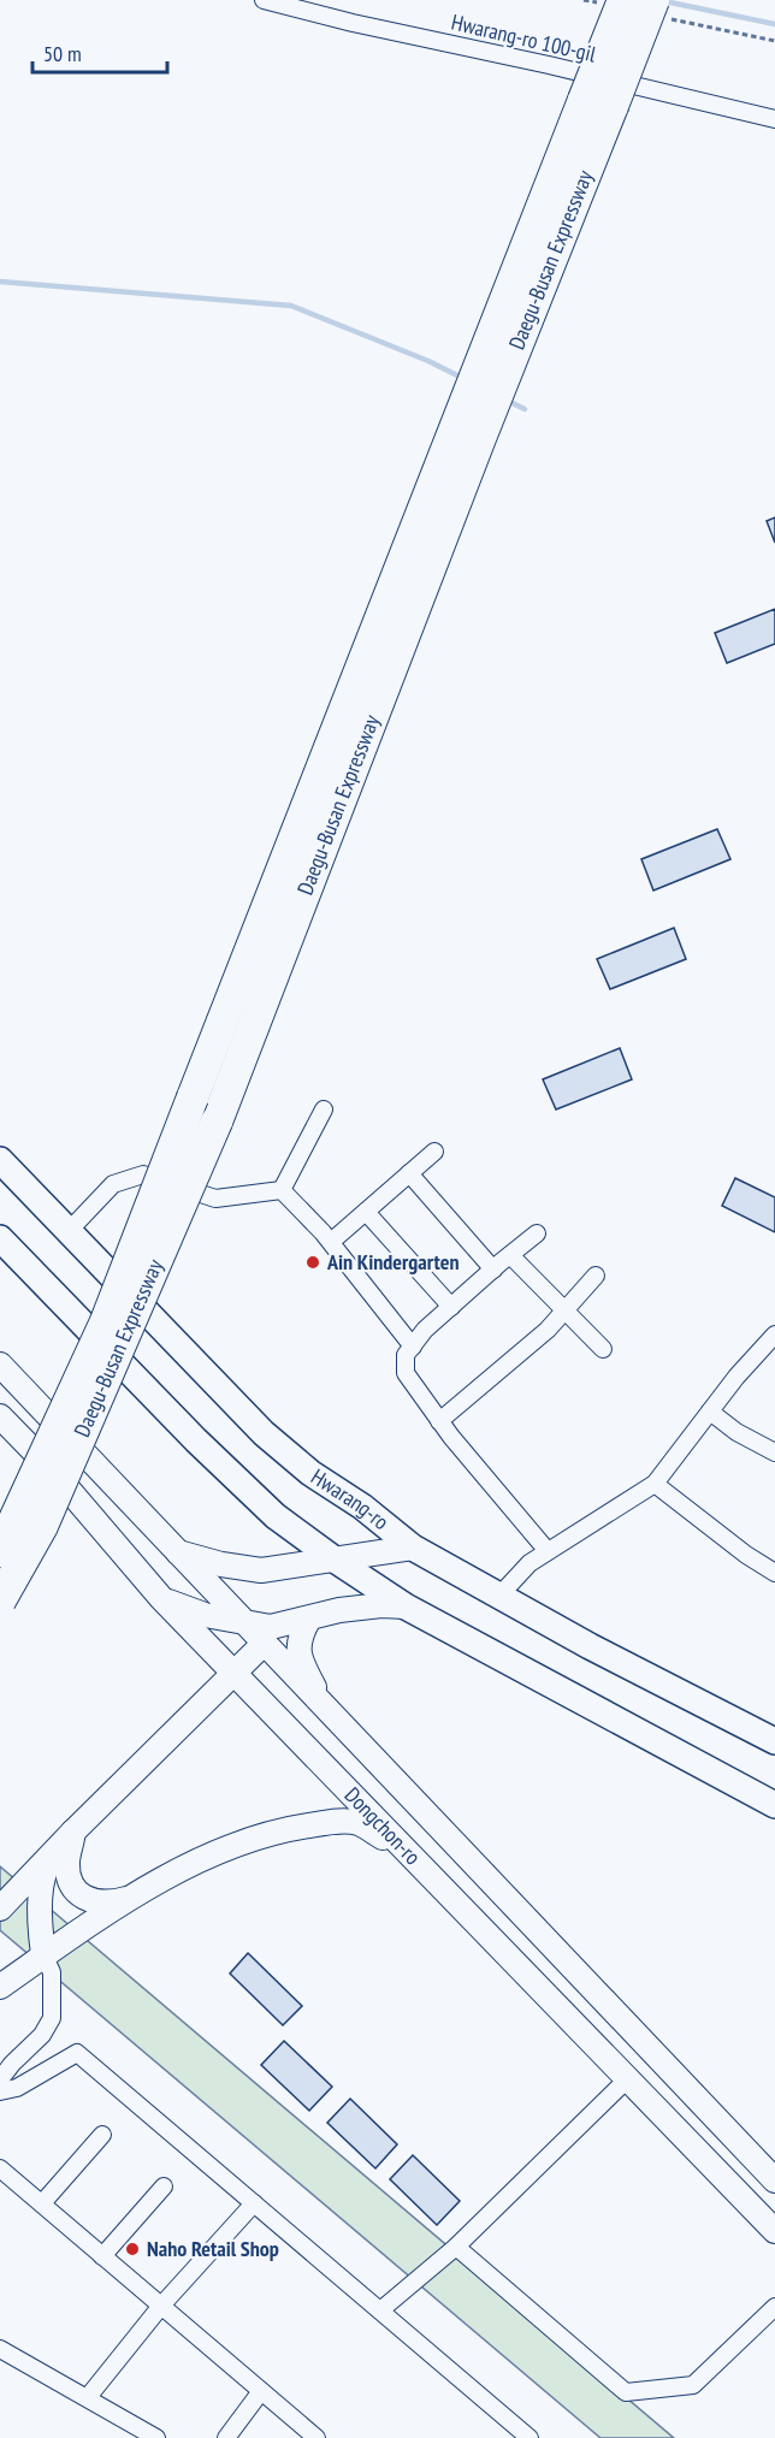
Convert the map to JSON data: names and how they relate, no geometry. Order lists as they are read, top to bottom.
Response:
{
  "streets": {
    "highway": ["Daegu-Busan Expressway"],
    "main road": ["Hwarang-ro", "Dongchon-ro"],
    "street": ["Hwarang-ro 100-gil"]
  },
  "places": ["Ain Kindergarten", "Naho Retail Shop"],
  "scale_bar": "50 m"
}
